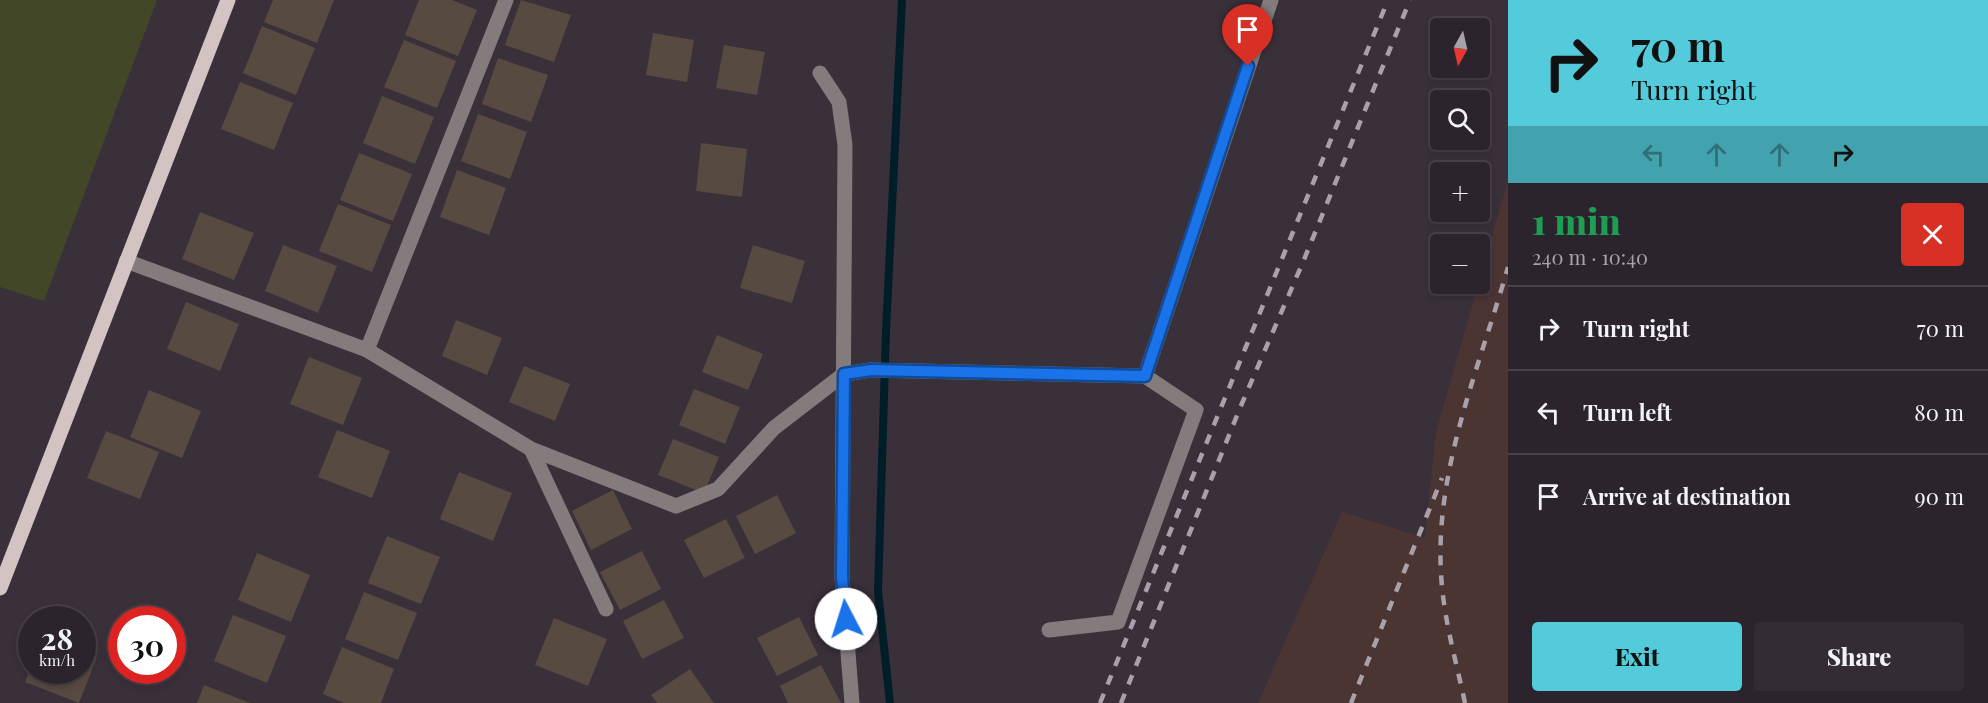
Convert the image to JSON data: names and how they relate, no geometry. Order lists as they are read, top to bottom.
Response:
{
  "north": "bottom",
  "page": {
    "turn": ["70 m", "Turn right"],
    "map_buttons": ["+", "−"],
    "heading": ["1 min", "240 m · 10:40"],
    "list": [
      {
        "name": "Turn right",
        "value": "70 m"
      },
      {
        "name": "Turn left",
        "value": "80 m"
      },
      {
        "name": "Arrive at destination",
        "value": "90 m"
      }
    ],
    "speed": "28 km/h",
    "limit": "30",
    "buttons": ["Exit", "Share"]
  }
}
